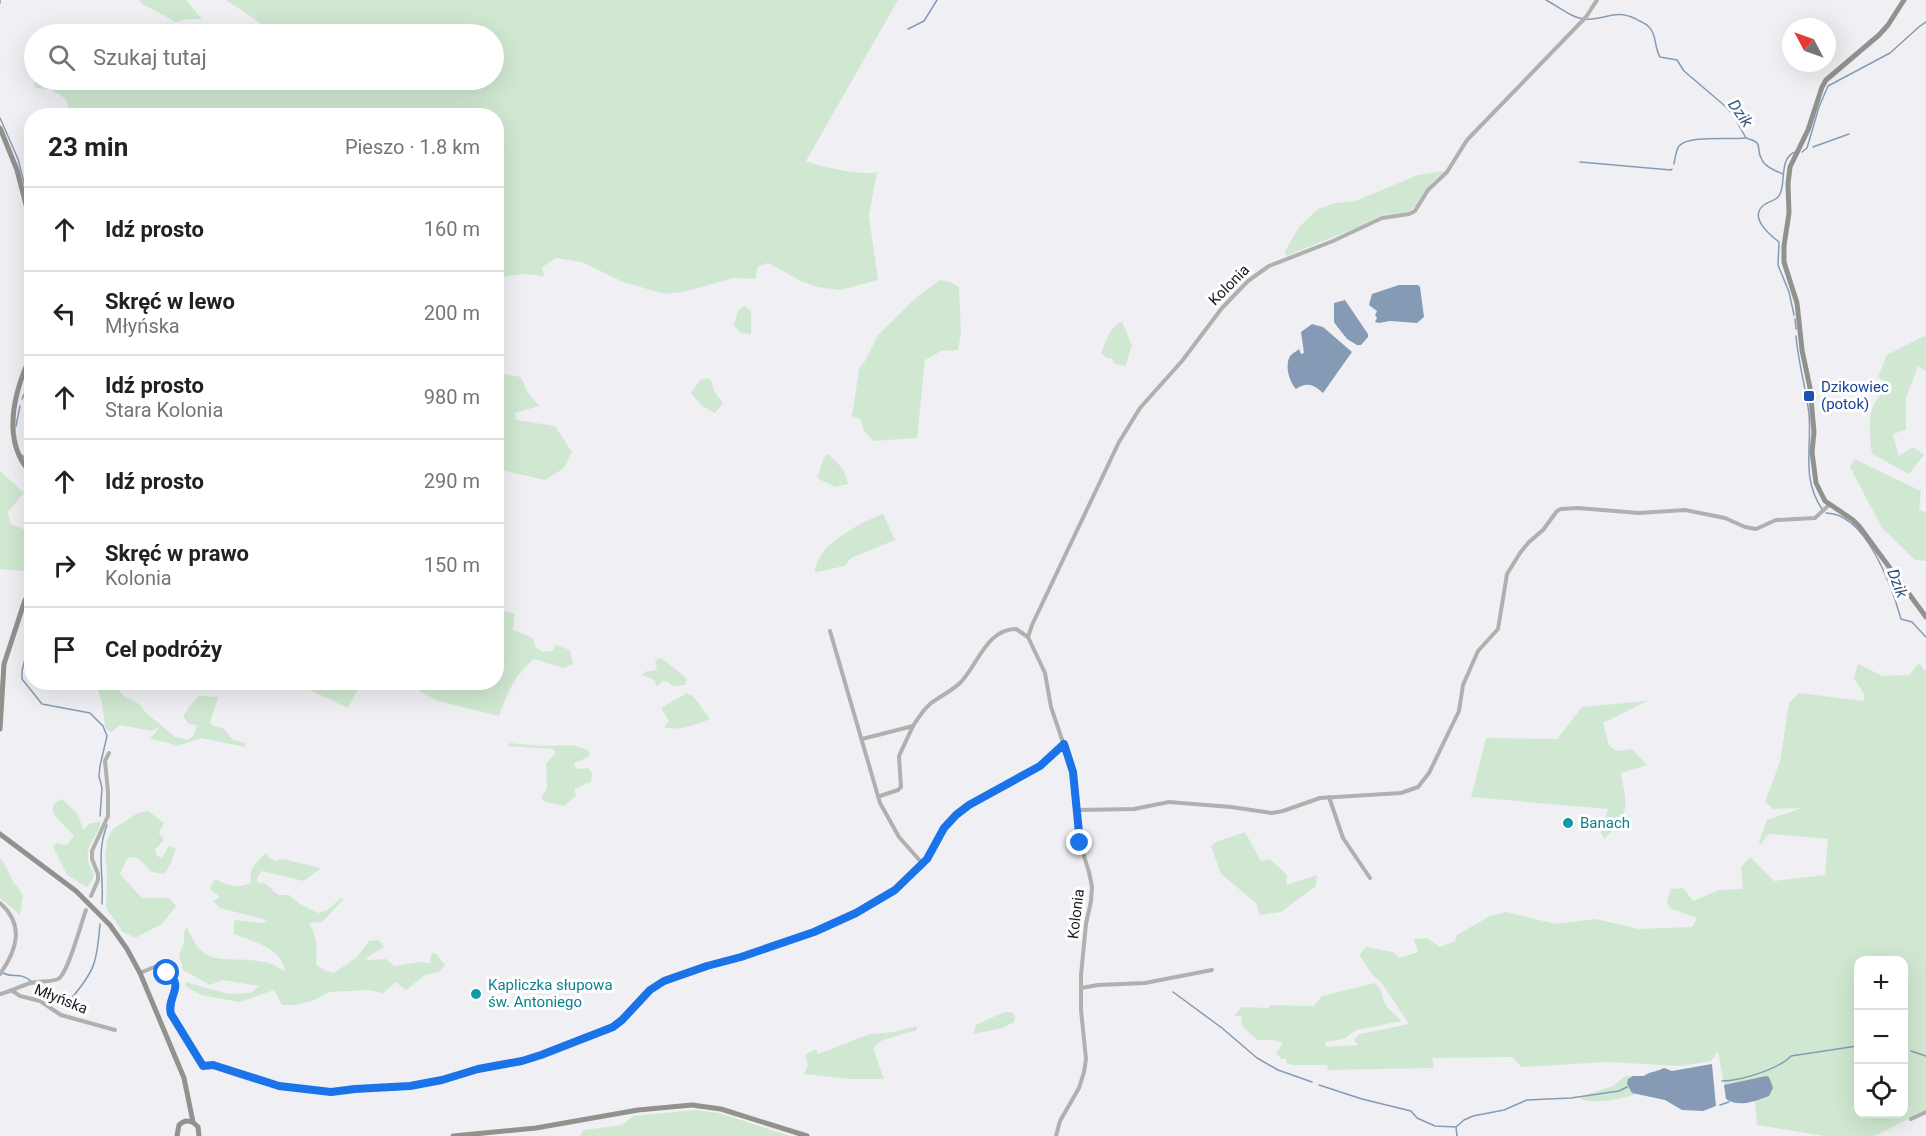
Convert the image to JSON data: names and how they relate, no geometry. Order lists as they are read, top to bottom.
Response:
{
  "streets": {
    "street": ["Kolonia", "Młyńska"]
  },
  "water": ["Dzik"],
  "places": {
    "transit": ["Dzikowiec (potok)"],
    "other": ["Banach", "Kapliczka słupowa św. Antoniego"]
  },
  "north": "top left",
  "page": {
    "search": "Szukaj tutaj",
    "heading": ["23 min", "Pieszo · 1.8 km"],
    "list": [
      ["Idź prosto", "160 m"],
      ["Skręć w lewo", "Młyńska", "200 m"],
      ["Idź prosto", "Stara Kolonia", "980 m"],
      ["Idź prosto", "290 m"],
      ["Skręć w prawo", "Kolonia", "150 m"],
      "Cel podróży"
    ],
    "map_buttons": ["+", "−"]
  }
}
